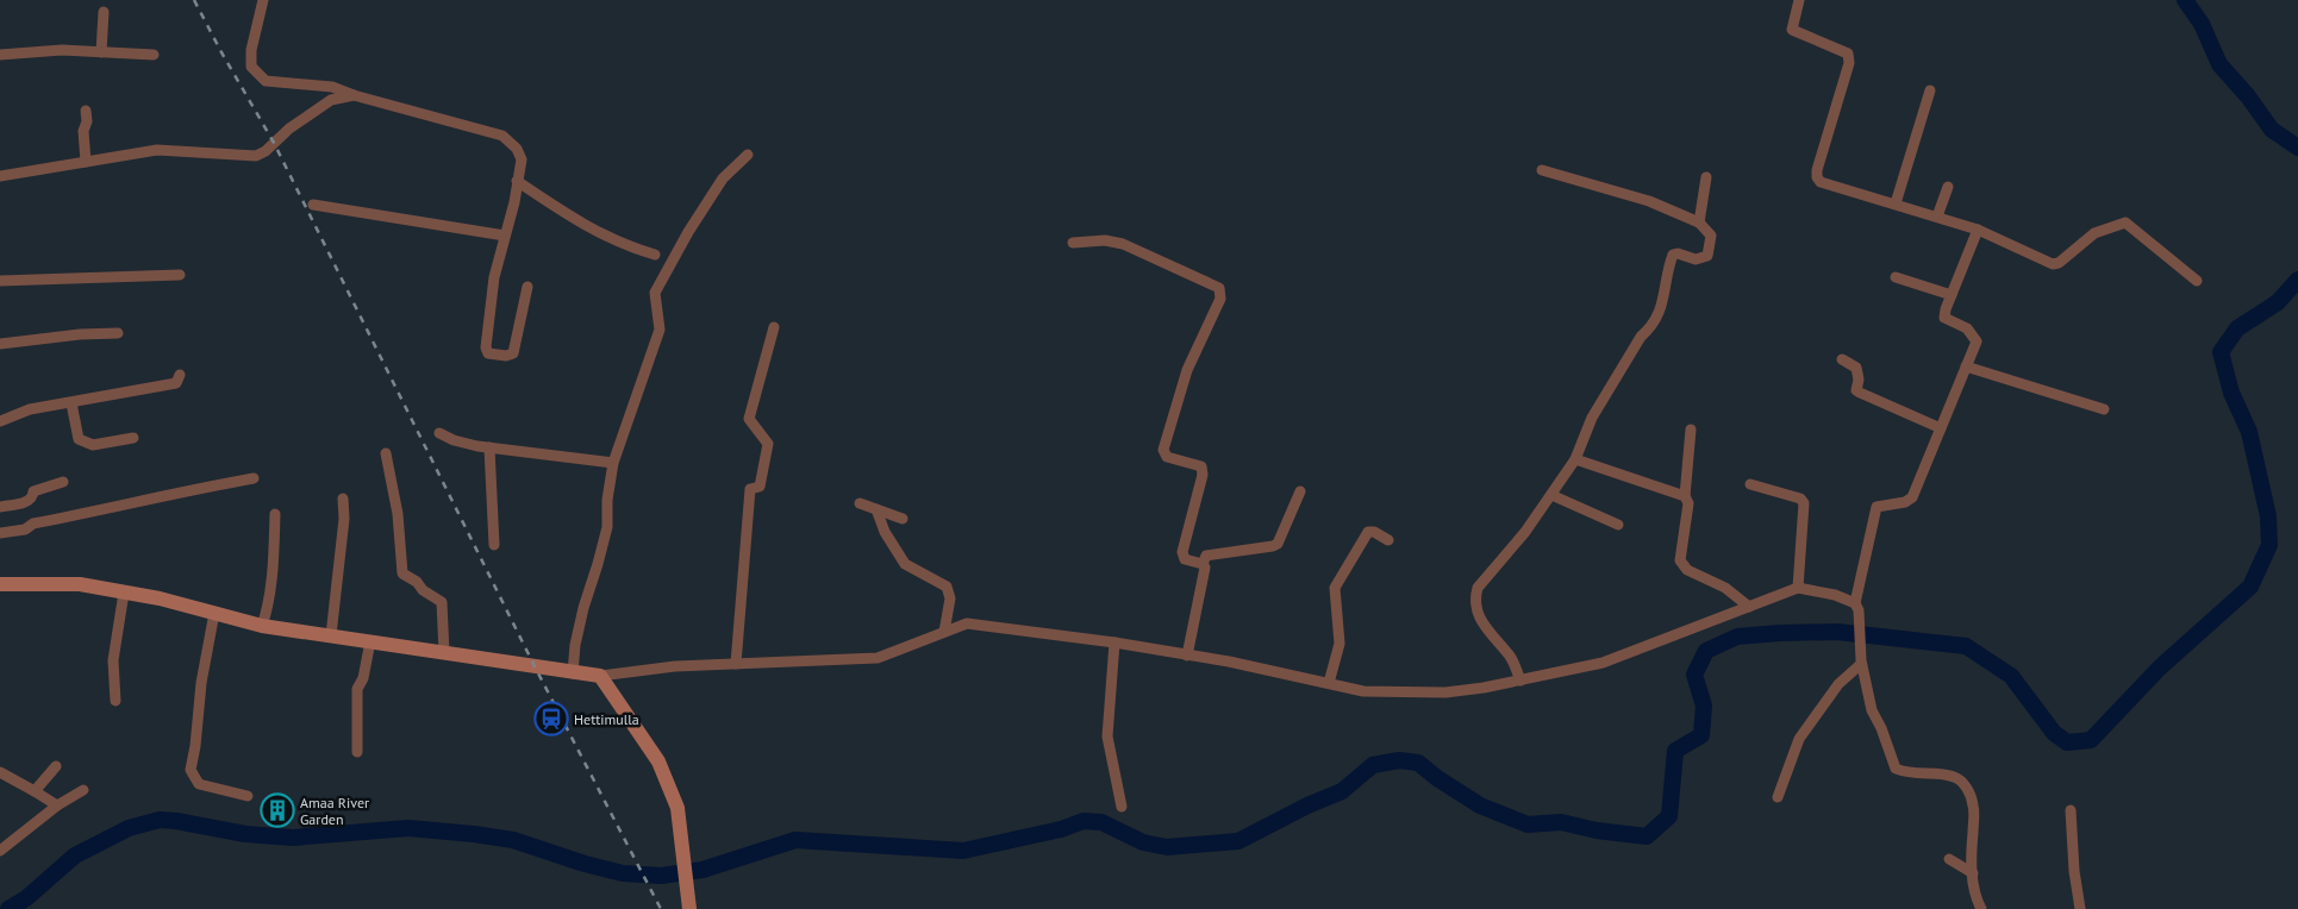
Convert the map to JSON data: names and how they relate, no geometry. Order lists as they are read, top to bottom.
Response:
{
  "places": {
    "station": ["Hettimulla"],
    "building": ["Amaa River Garden"]
  }
}
